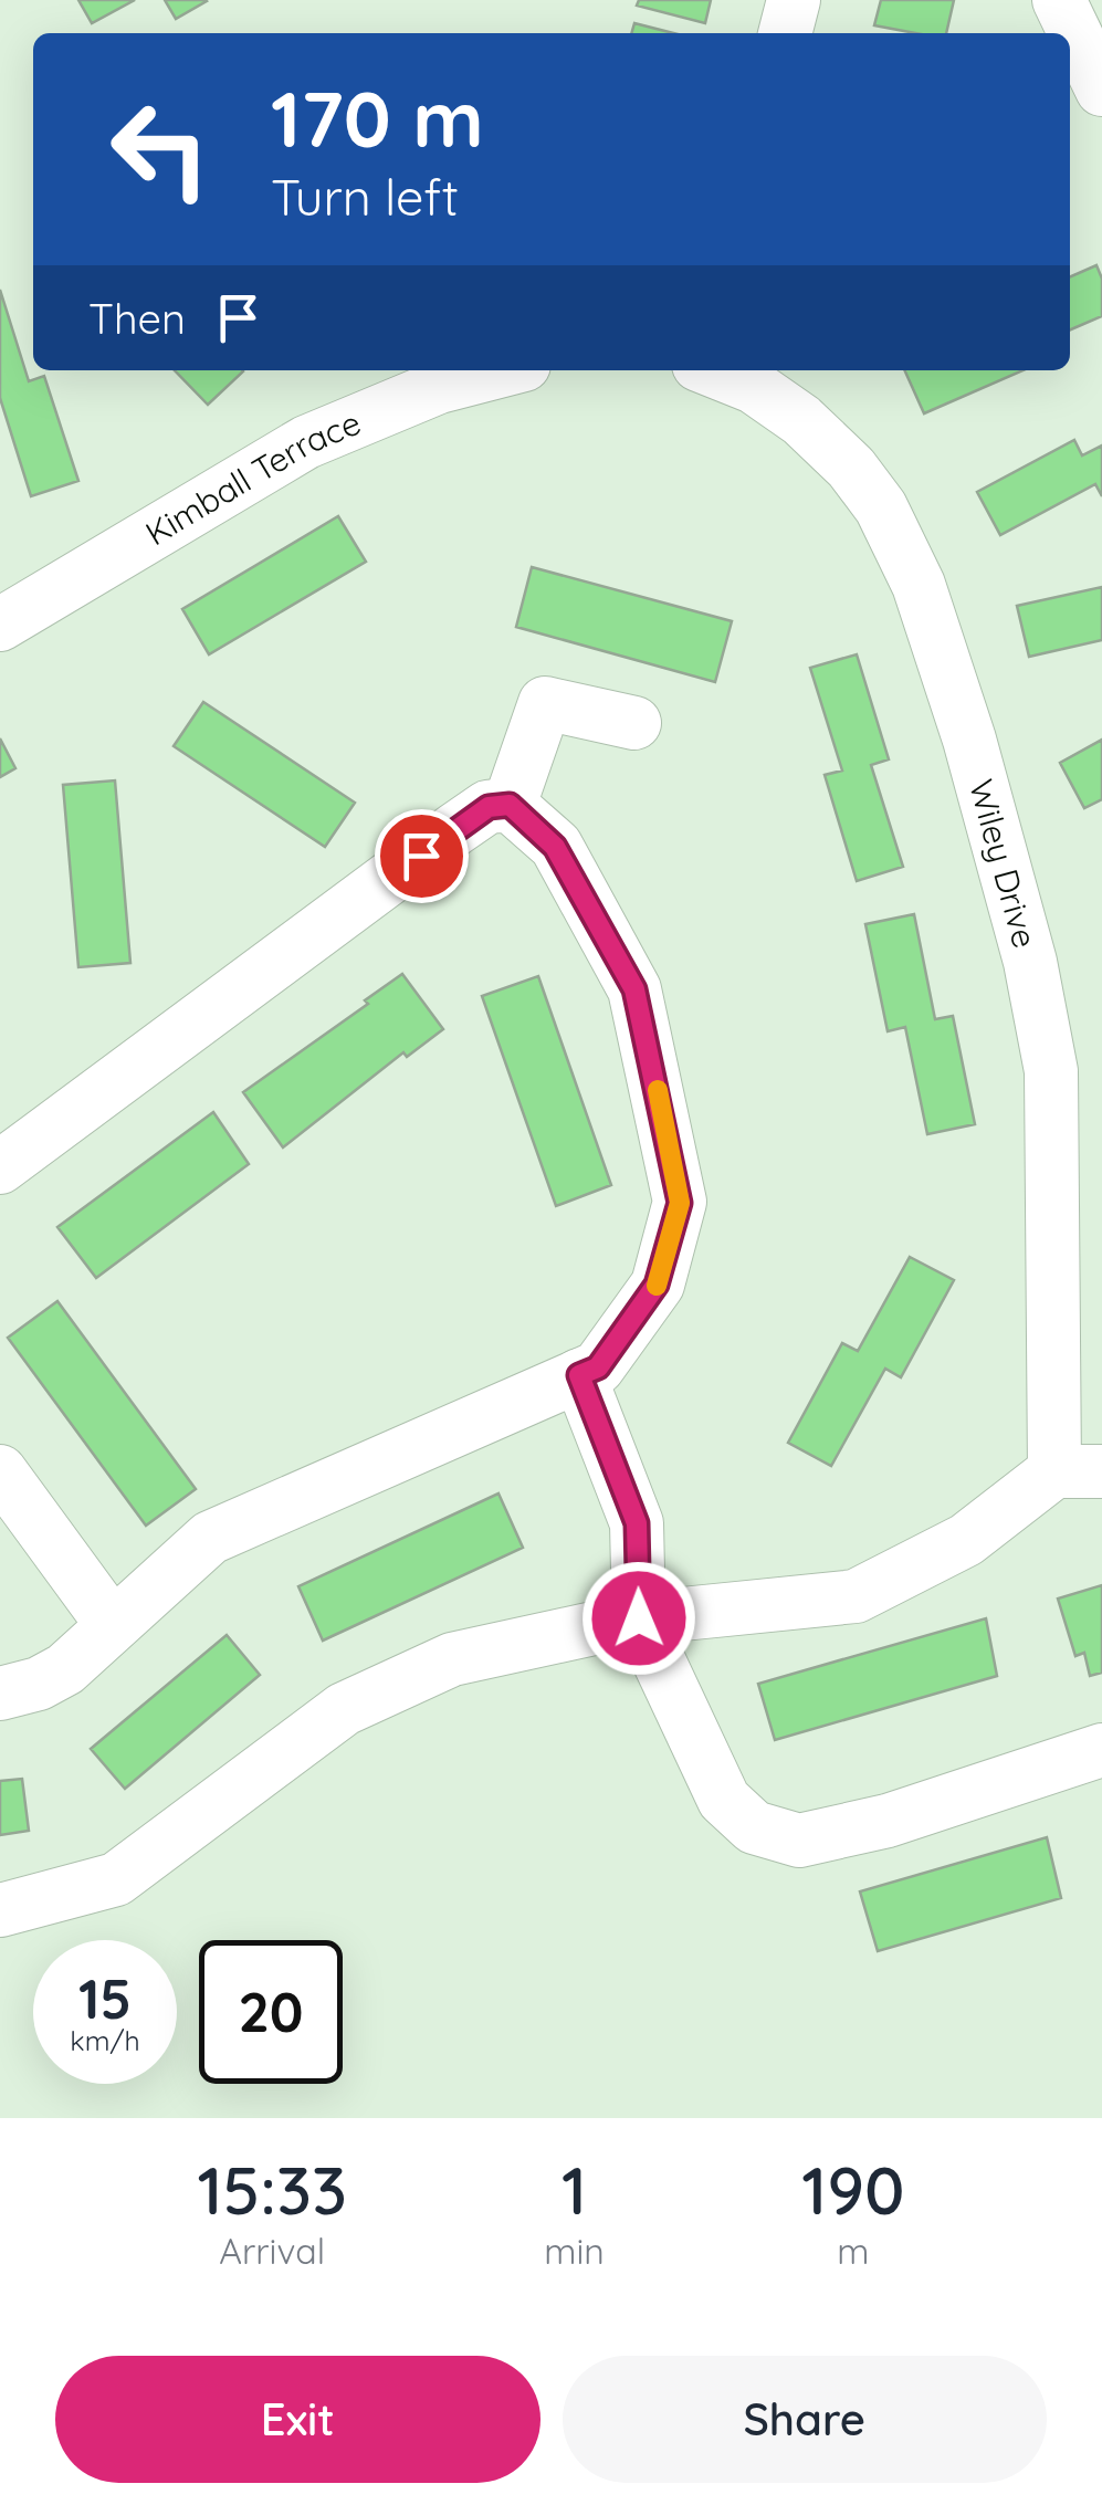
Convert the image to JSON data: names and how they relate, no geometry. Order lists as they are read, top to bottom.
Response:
{
  "streets": {
    "street": ["Kimball Terrace", "Wiley Drive"]
  },
  "page": {
    "turn": ["170 m", "Turn left"],
    "then": "Then",
    "speed": "15 km/h",
    "limit": "20",
    "eta": [
      "15:33",
      "Arrival",
      "1",
      "min",
      "190",
      "m"
    ],
    "buttons": ["Exit", "Share"]
  }
}
